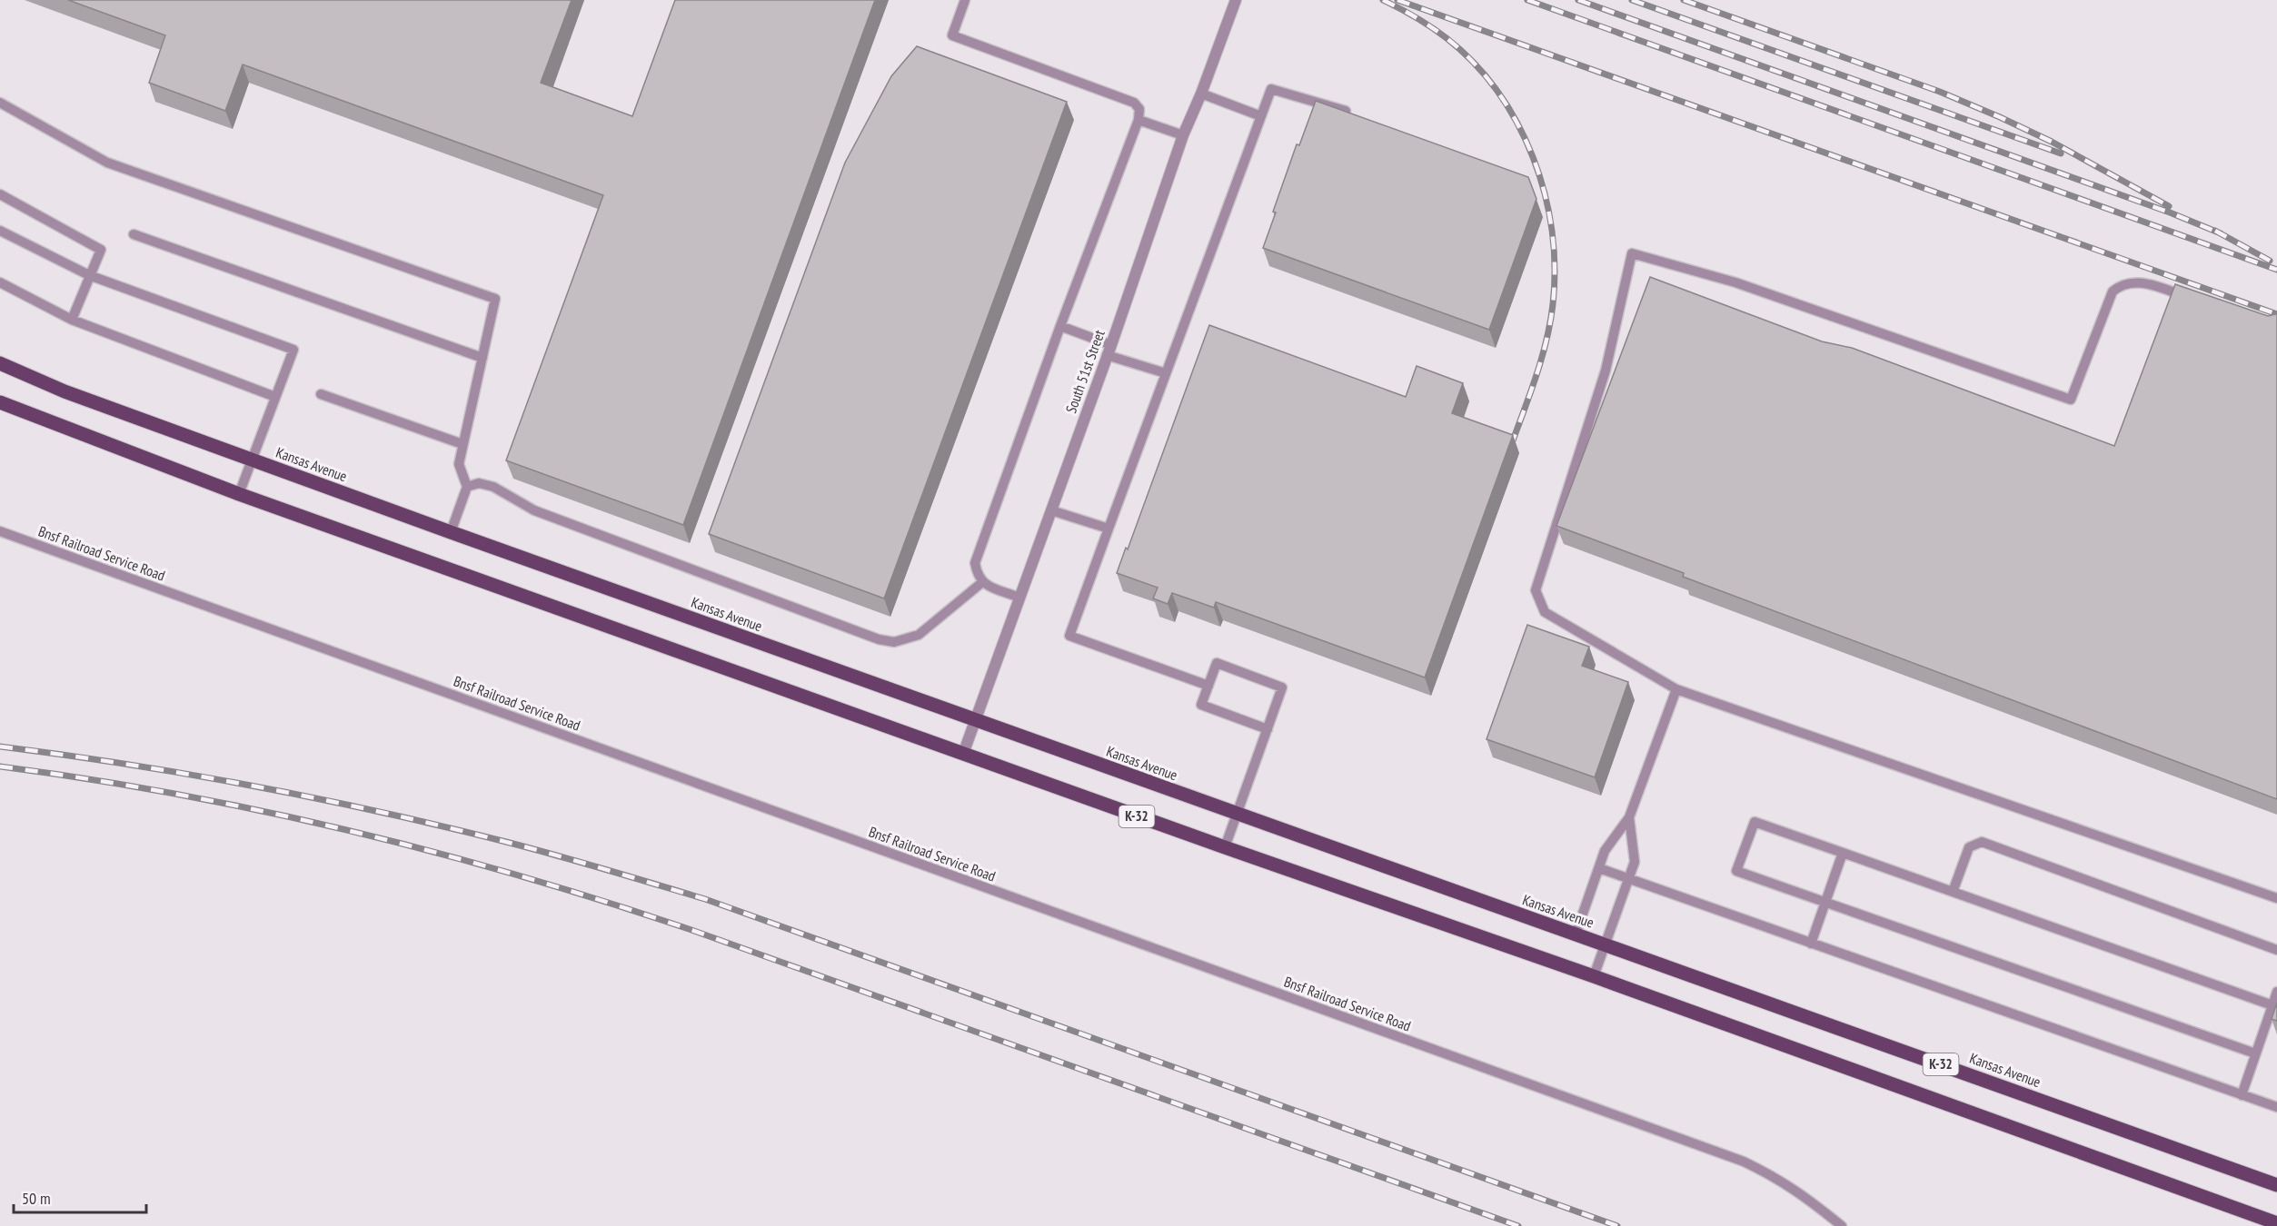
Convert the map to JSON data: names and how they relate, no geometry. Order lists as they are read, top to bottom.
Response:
{
  "streets": {
    "main road": ["Kansas Avenue", "K-32"],
    "street": ["South 51st Street"],
    "lane": ["Bnsf Railroad Service Road"]
  },
  "crossings": [
    ["South 51st Street", "Kansas Avenue"],
    ["South 51st Street", "K-32"]
  ],
  "scale_bar": "50 m"
}
